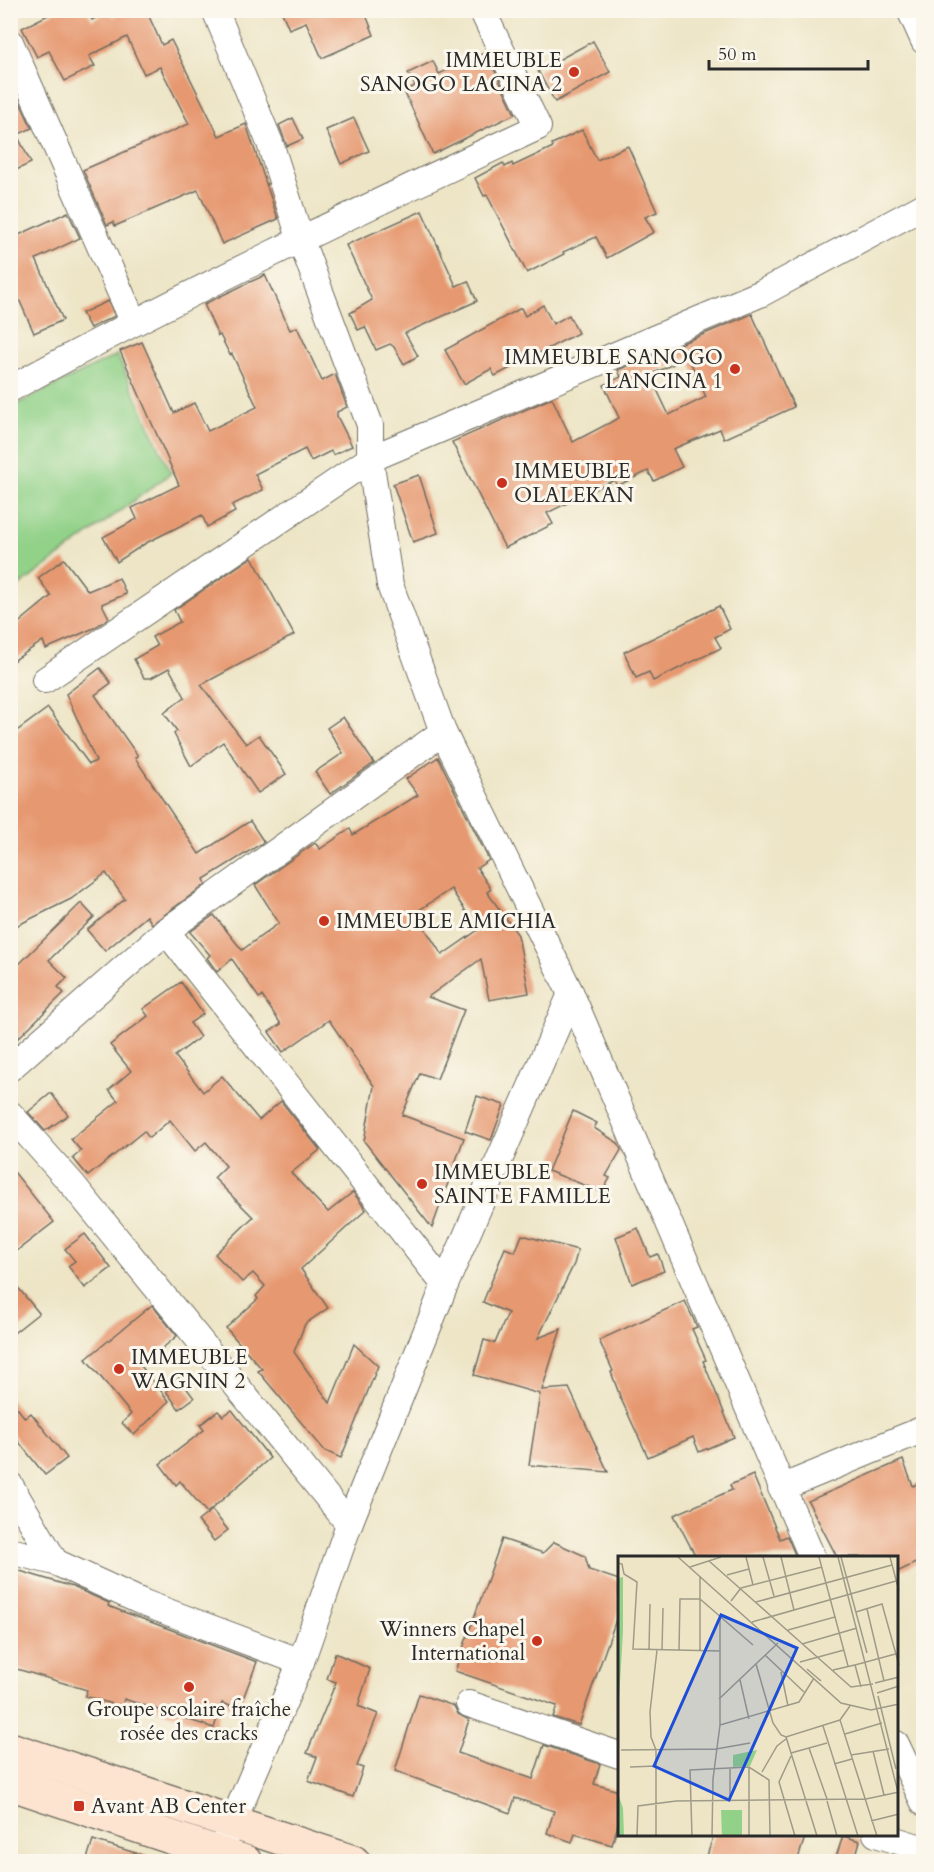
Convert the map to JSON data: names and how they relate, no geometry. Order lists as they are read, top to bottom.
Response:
{
  "places": {
    "other": [
      "IMMEUBLE SANOGO LACINA 2",
      "IMMEUBLE SANOGO LANCINA 1",
      "IMMEUBLE OLALEKAN",
      "IMMEUBLE AMICHIA",
      "IMMEUBLE SAINTE FAMILLE",
      "IMMEUBLE WAGNIN 2",
      "Winners Chapel International",
      "Groupe scolaire fraîche rosée des cracks"
    ],
    "transit": ["Avant AB Center"]
  },
  "scale_bar": "50 m"
}
